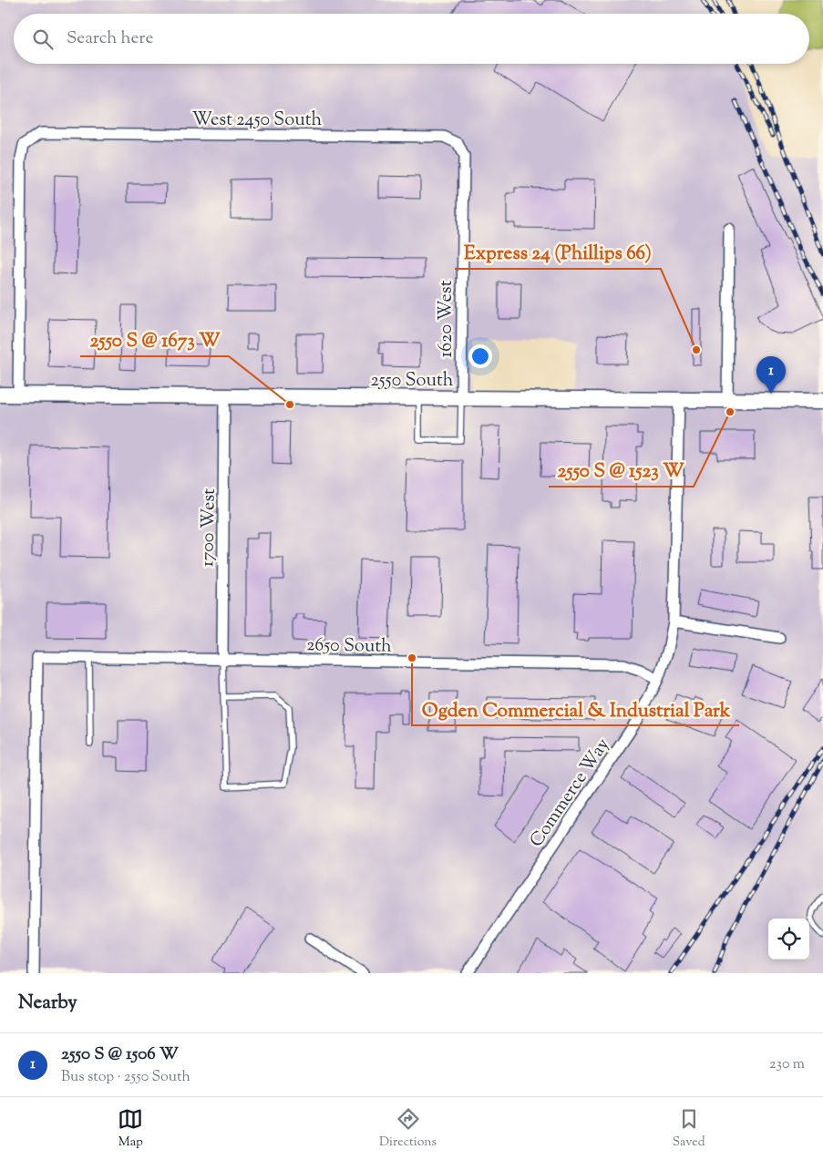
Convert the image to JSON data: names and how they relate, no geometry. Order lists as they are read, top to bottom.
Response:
{
  "streets": {
    "main road": ["2550 South"],
    "street": [
      "West 2450 South",
      "1620 West",
      "1700 West",
      "2650 South",
      "Commerce Way"
    ]
  },
  "crossings": [
    ["West 2450 South", "1620 West"],
    ["West 2450 South", "2550 South"],
    ["1620 West", "2550 South"],
    ["2550 South", "1700 West"],
    ["2550 South", "Commerce Way"],
    ["1700 West", "2650 South"],
    ["2650 South", "Commerce Way"]
  ],
  "places": [
    "Express 24 (Phillips 66)",
    "2550 S @ 1673 W",
    "2550 S @ 1523 W",
    "Ogden Commercial & Industrial Park"
  ],
  "page": {
    "search": "Search here",
    "pins": "1",
    "heading": "Nearby",
    "list": [
      {
        "mark": "1",
        "name": "2550 S @ 1506 W",
        "note": "Bus stop · 2550 South",
        "value": "230 m"
      }
    ],
    "nav": ["Map", "Directions", "Saved"]
  }
}
